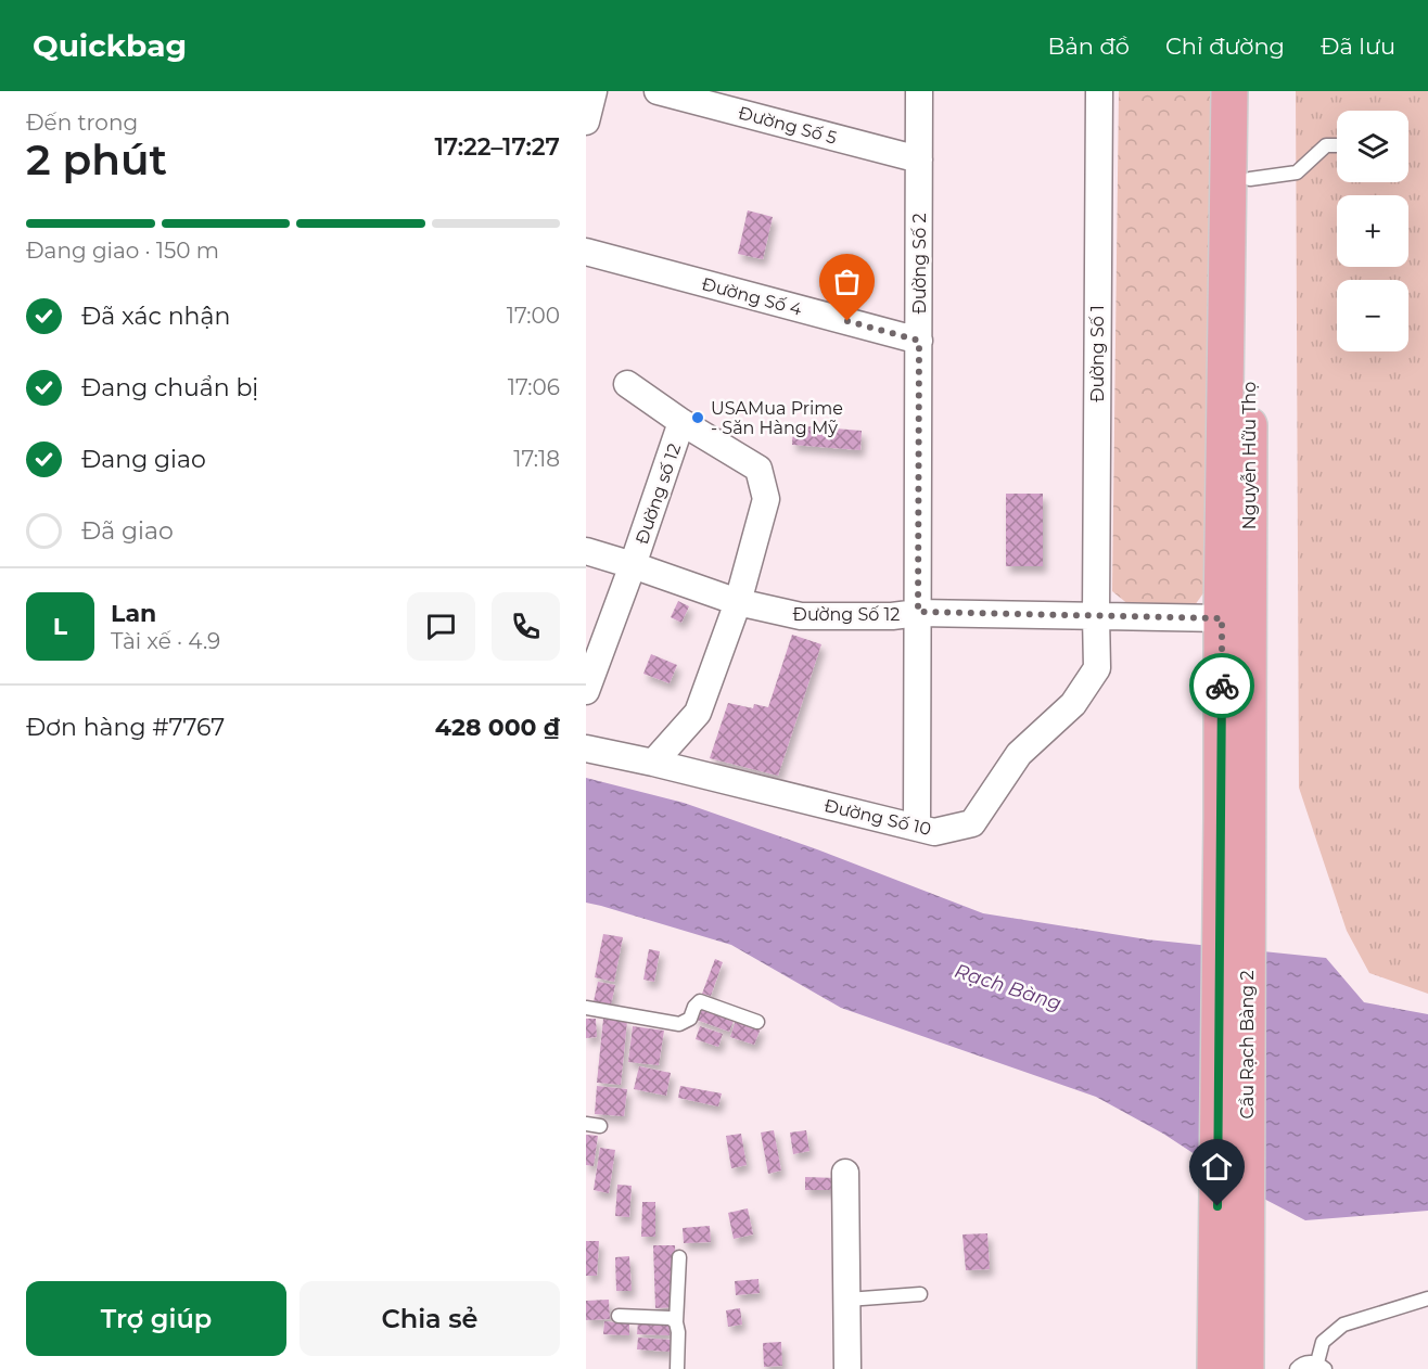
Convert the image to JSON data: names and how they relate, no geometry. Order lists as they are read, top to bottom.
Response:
{
  "streets": {
    "main road": ["Nguyễn Hữu Thọ", "Cầu Rạch Bàng 2"],
    "street": [
      "Đường Số 5",
      "Đường Số 2",
      "Đường Số 4",
      "Đường Số 1",
      "Đường số 12",
      "Đường Số 12",
      "Đường Số 10"
    ]
  },
  "crossings": [
    ["Đường Số 5", "Đường Số 2"],
    ["Đường Số 2", "Đường Số 4"],
    ["Đường Số 2", "Đường Số 12"],
    ["Đường Số 2", "Đường Số 10"],
    ["Đường Số 1", "Đường Số 12"],
    ["Đường Số 1", "Đường Số 10"],
    ["Nguyễn Hữu Thọ", "Đường Số 12"],
    ["Nguyễn Hữu Thọ", "Cầu Rạch Bàng 2"],
    ["Đường số 12", "Đường Số 12"],
    ["Đường số 12", "Đường Số 10"],
    ["Đường Số 12", "Đường Số 10"]
  ],
  "water": ["Rạch Bàng"],
  "places": ["USAMua Prime - Săn Hàng Mỹ"],
  "page": {
    "header": "Quickbag",
    "nav": ["Bản đồ", "Chỉ đường", "Đã lưu"],
    "heading": ["2 phút", "Đến trong", "17:22–17:27"],
    "panel": [
      "Lan",
      "Tài xế · 4.9",
      "Đơn hàng #7767",
      "428 000 ₫"
    ],
    "map_buttons": ["+", "−"],
    "bar": "Đang giao · 150 m",
    "list": [
      ["Đã xác nhận", "17:00"],
      ["Đang chuẩn bị", "17:06"],
      ["Đang giao", "17:18"],
      "Đã giao"
    ],
    "round": "L",
    "buttons": ["Trợ giúp", "Chia sẻ"]
  }
}
